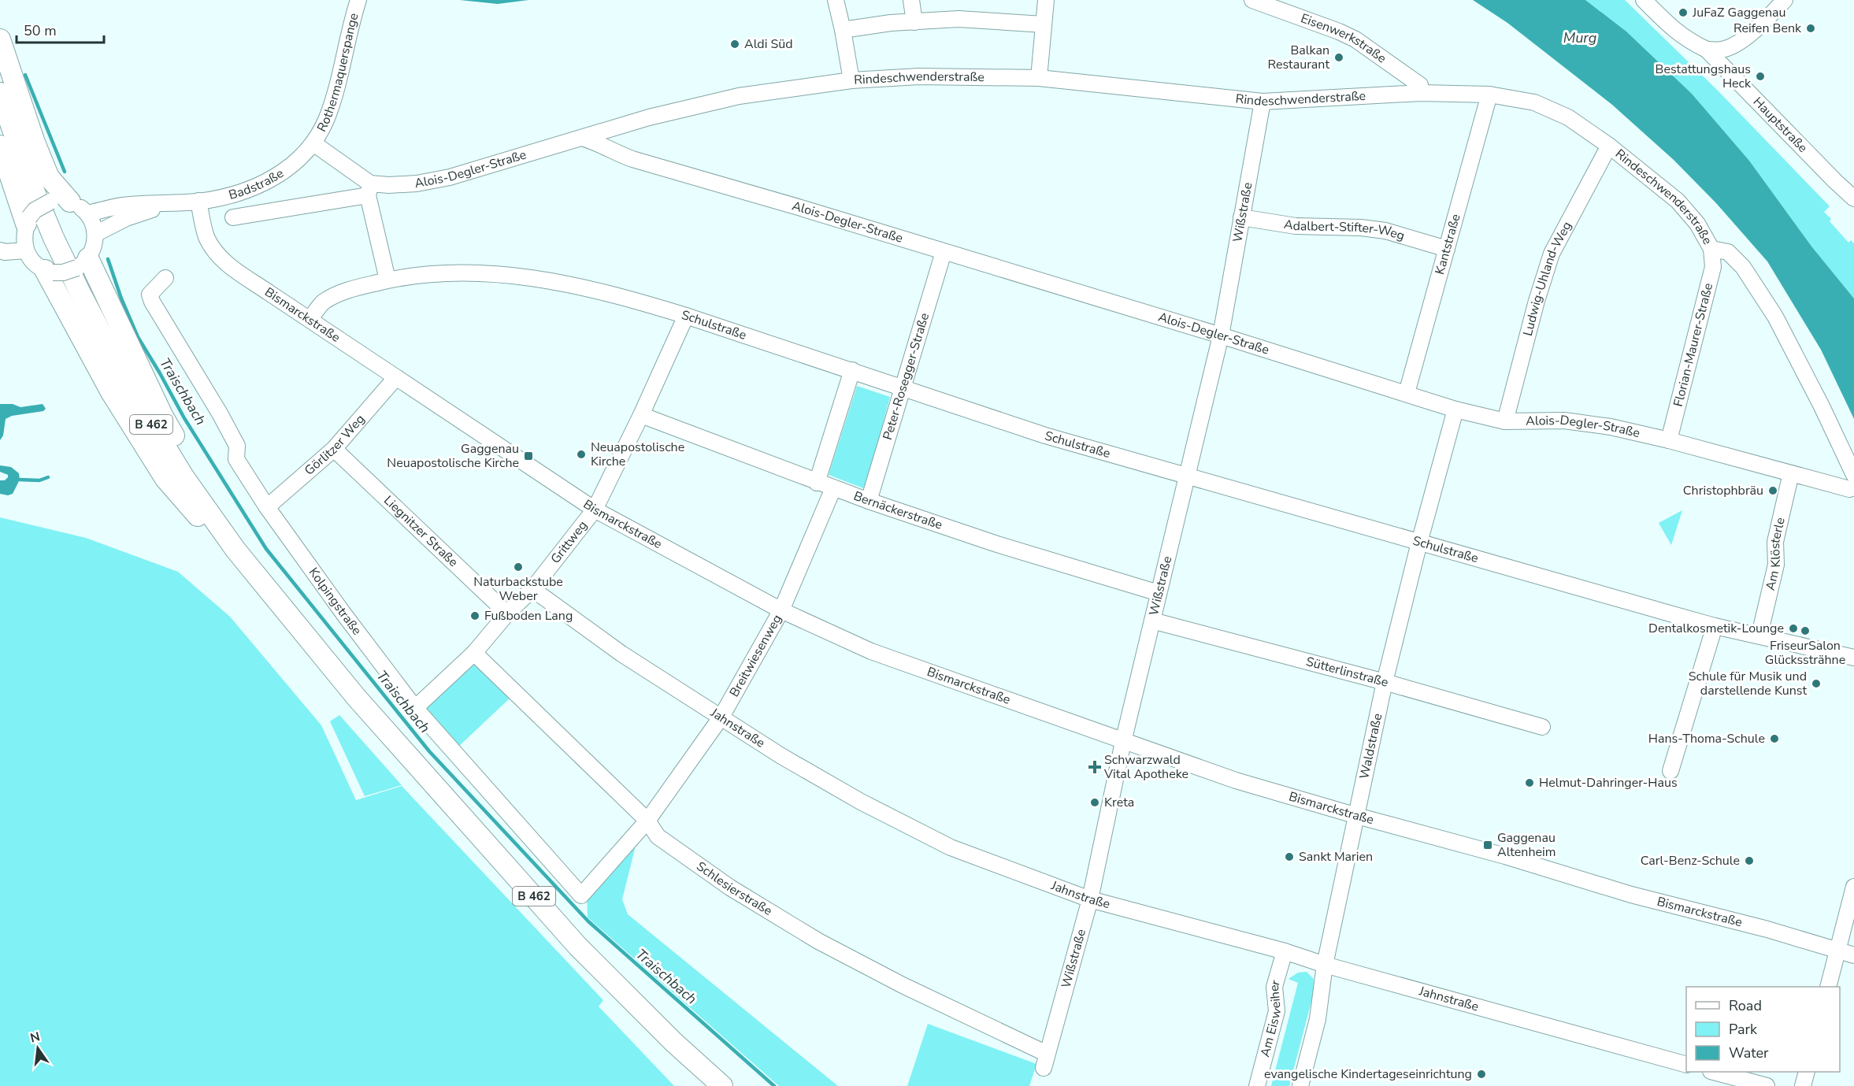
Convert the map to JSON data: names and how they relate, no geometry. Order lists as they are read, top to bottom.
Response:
{
  "streets": {
    "main road": ["B 462"],
    "street": [
      "Eisenwerkstraße",
      "Rothermaquerspange",
      "Rindeschwenderstraße",
      "Hauptstraße",
      "Alois-Degler-Straße",
      "Badstraße",
      "Wißstraße",
      "Adalbert-Stifter-Weg",
      "Kantstraße",
      "Ludwig-Uhland-Weg",
      "Bismarckstraße",
      "Schulstraße",
      "Florian-Maurer-Straße",
      "Peter-Rosegger-Straße",
      "Görlitzer Weg",
      "Bernäckerstraße",
      "Liegnitzer Straße",
      "Grittweg",
      "Am Klösterle",
      "Kolpingstraße",
      "Breitwiesenweg",
      "Sütterlinstraße",
      "Jahnstraße",
      "Waldstraße",
      "Schlesierstraße",
      "Am Eisweiher"
    ]
  },
  "crossings": [
    ["Eisenwerkstraße", "Rindeschwenderstraße"],
    ["Rothermaquerspange", "Badstraße"],
    ["Rindeschwenderstraße", "Alois-Degler-Straße"],
    ["Rindeschwenderstraße", "Wißstraße"],
    ["Rindeschwenderstraße", "Kantstraße"],
    ["Rindeschwenderstraße", "Ludwig-Uhland-Weg"],
    ["Rindeschwenderstraße", "Florian-Maurer-Straße"],
    ["Alois-Degler-Straße", "Wißstraße"],
    ["Alois-Degler-Straße", "Kantstraße"],
    ["Alois-Degler-Straße", "Ludwig-Uhland-Weg"],
    ["Alois-Degler-Straße", "Florian-Maurer-Straße"],
    ["Alois-Degler-Straße", "Peter-Rosegger-Straße"],
    ["Alois-Degler-Straße", "Am Klösterle"],
    ["Alois-Degler-Straße", "Waldstraße"],
    ["Badstraße", "Bismarckstraße"],
    ["Wißstraße", "Adalbert-Stifter-Weg"],
    ["Wißstraße", "Bismarckstraße"],
    ["Wißstraße", "Schulstraße"],
    ["Wißstraße", "Bernäckerstraße"],
    ["Wißstraße", "Sütterlinstraße"],
    ["Wißstraße", "Jahnstraße"],
    ["Wißstraße", "Schlesierstraße"],
    ["Adalbert-Stifter-Weg", "Kantstraße"],
    ["Bismarckstraße", "Schulstraße"],
    ["Bismarckstraße", "Görlitzer Weg"],
    ["Bismarckstraße", "Grittweg"],
    ["Bismarckstraße", "Breitwiesenweg"],
    ["Bismarckstraße", "Waldstraße"],
    ["Schulstraße", "Peter-Rosegger-Straße"],
    ["Schulstraße", "Grittweg"],
    ["Schulstraße", "Am Klösterle"],
    ["Schulstraße", "Waldstraße"],
    ["Peter-Rosegger-Straße", "Bernäckerstraße"],
    ["Görlitzer Weg", "Liegnitzer Straße"],
    ["Görlitzer Weg", "Kolpingstraße"],
    ["Bernäckerstraße", "Grittweg"],
    ["Bernäckerstraße", "Breitwiesenweg"],
    ["Liegnitzer Straße", "Grittweg"],
    ["Grittweg", "Kolpingstraße"],
    ["Grittweg", "Jahnstraße"],
    ["Grittweg", "Schlesierstraße"],
    ["Kolpingstraße", "Breitwiesenweg"],
    ["Breitwiesenweg", "Jahnstraße"],
    ["Breitwiesenweg", "Schlesierstraße"],
    ["Sütterlinstraße", "Waldstraße"],
    ["Jahnstraße", "Waldstraße"],
    ["Jahnstraße", "Am Eisweiher"]
  ],
  "water": ["Murg", "Traischbach"],
  "places": {
    "other": [
      "JuFaZ Gaggenau",
      "Reifen Benk",
      "Aldi Süd",
      "Balkan Restaurant",
      "Bestattungshaus Heck",
      "Neuapostolische Kirche",
      "Christophbräu",
      "Naturbackstube Weber",
      "Fußboden Lang",
      "Dentalkosmetik-Lounge",
      "FriseurSalon Glückssträhne",
      "Schule für Musik und darstellende Kunst",
      "Hans-Thoma-Schule",
      "Helmut-Dahringer-Haus",
      "Kreta",
      "Sankt Marien",
      "Carl-Benz-Schule",
      "evangelische Kindertageseinrichtung"
    ],
    "transit": ["Gaggenau Neuapostolische Kirche", "Gaggenau Altenheim"],
    "health": ["Schwarzwald Vital Apotheke"]
  },
  "legend": ["Road", "Park", "Water"],
  "scale_bar": "50 m",
  "north": "top"
}
